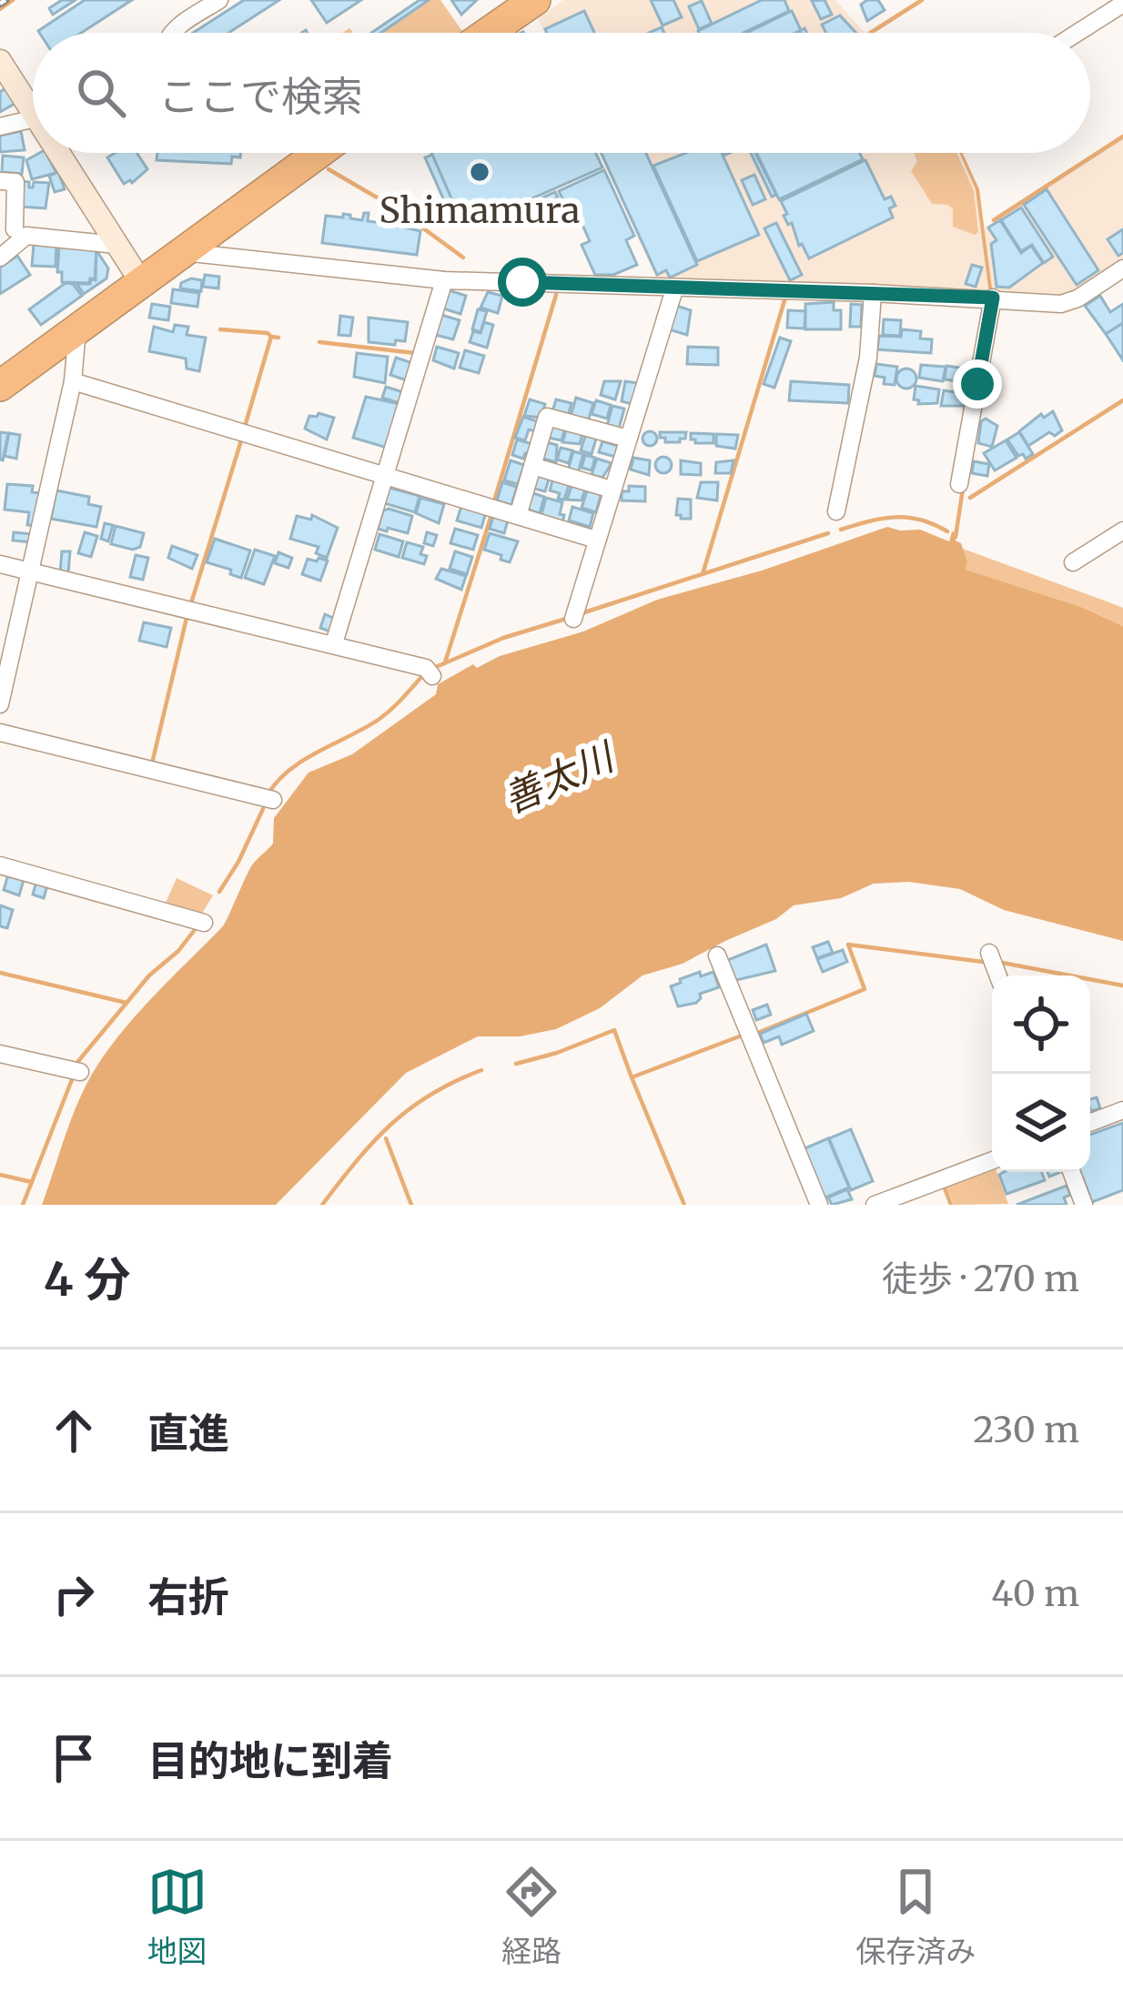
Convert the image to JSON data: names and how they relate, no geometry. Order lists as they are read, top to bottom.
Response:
{
  "water": ["善太川"],
  "places": ["Shimamura"],
  "page": {
    "search": "ここで検索",
    "heading": ["4 分", "徒歩 · 270 m"],
    "list": [
      ["直進", "230 m"],
      ["右折", "40 m"],
      "目的地に到着"
    ],
    "nav": ["地図", "経路", "保存済み"]
  }
}
